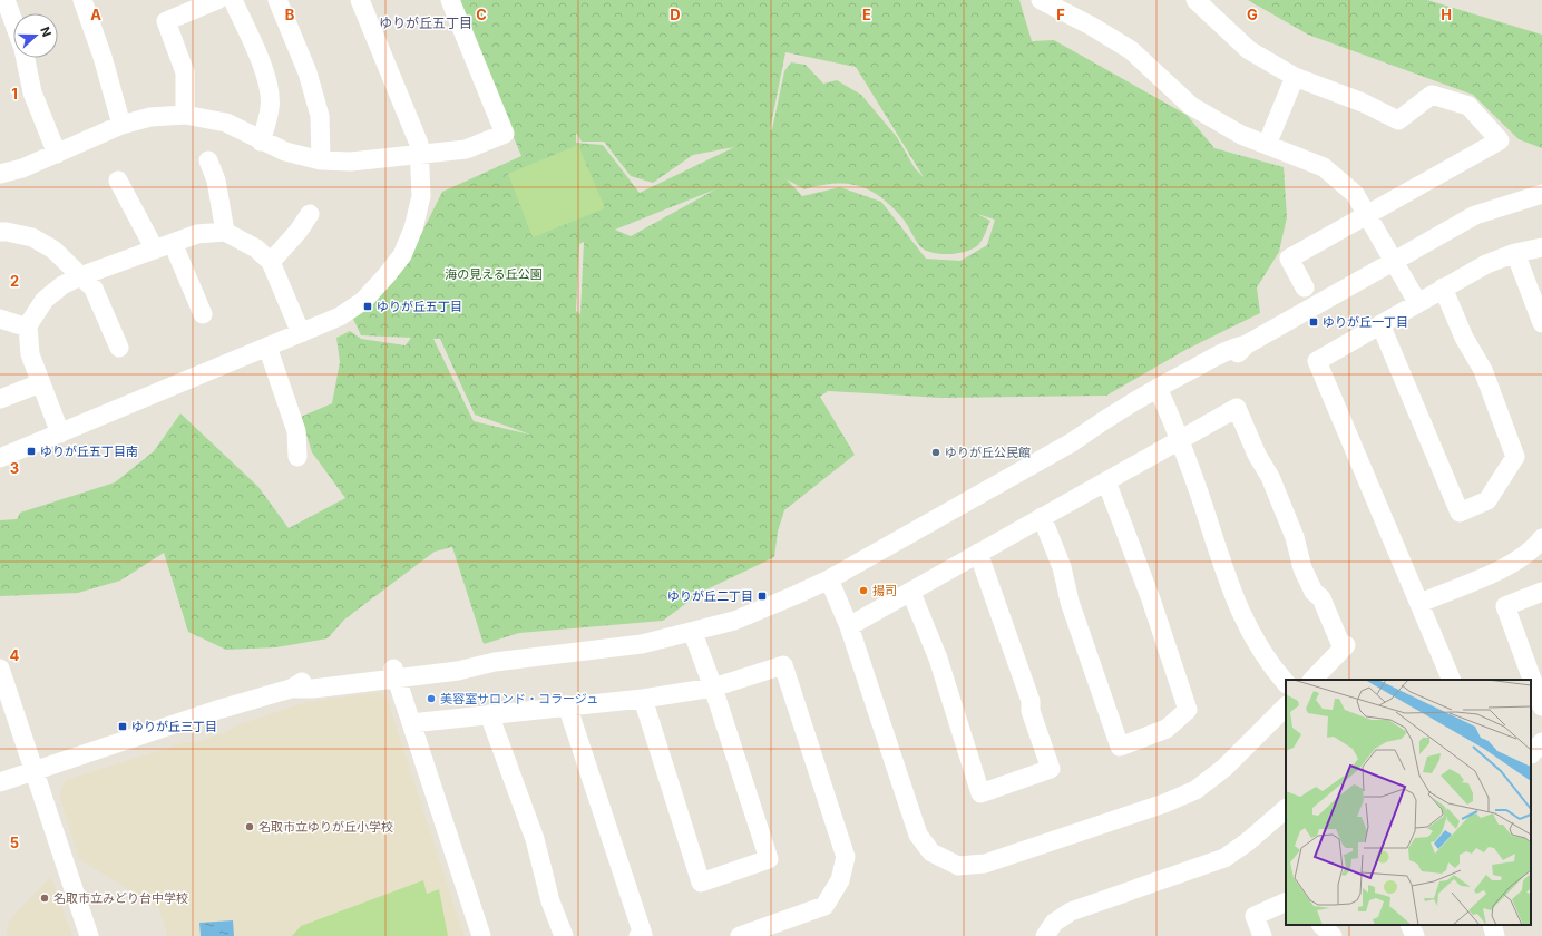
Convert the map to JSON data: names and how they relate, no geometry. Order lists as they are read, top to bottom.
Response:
{
  "districts": ["ゆりが丘五丁目"],
  "parks": ["海の見える丘公園"],
  "places": {
    "transit": [
      "ゆりが丘五丁目",
      "ゆりが丘一丁目",
      "ゆりが丘五丁目南",
      "ゆりが丘二丁目",
      "ゆりが丘三丁目"
    ],
    "other": [
      "ゆりが丘公民館",
      "揚司",
      "美容室サロンド・コラージュ",
      "名取市立ゆりが丘小学校",
      "名取市立みどり台中学校"
    ]
  },
  "north": "right",
  "grid": {
    "columns": [
      "A",
      "B",
      "C",
      "D",
      "E",
      "F",
      "G",
      "H"
    ],
    "rows": [
      "1",
      "2",
      "3",
      "4",
      "5"
    ]
  }
}
